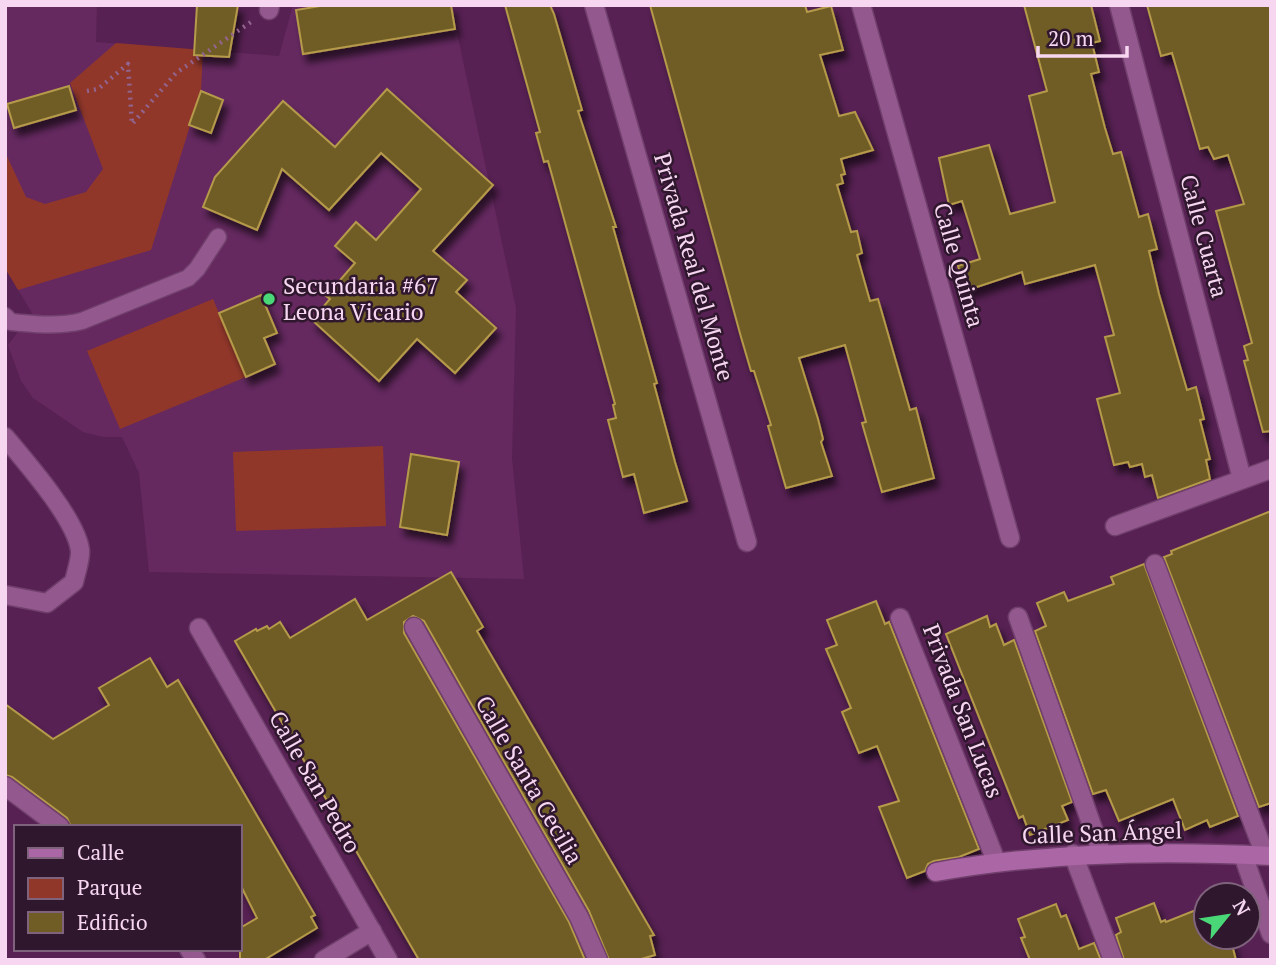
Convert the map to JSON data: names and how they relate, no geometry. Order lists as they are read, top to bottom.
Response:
{
  "streets": {
    "street": [
      "Calle Cuarta",
      "Calle Quinta",
      "Privada Real del Monte",
      "Privada San Lucas",
      "Calle Santa Cecilia",
      "Calle San Pedro",
      "Calle San Ángel"
    ]
  },
  "crossings": [
    ["Privada San Lucas", "Calle San Ángel"]
  ],
  "places": ["Secundaria #67 Leona Vicario"],
  "legend": ["Calle", "Parque", "Edificio"],
  "scale_bar": "20 m",
  "north": "top right"
}
